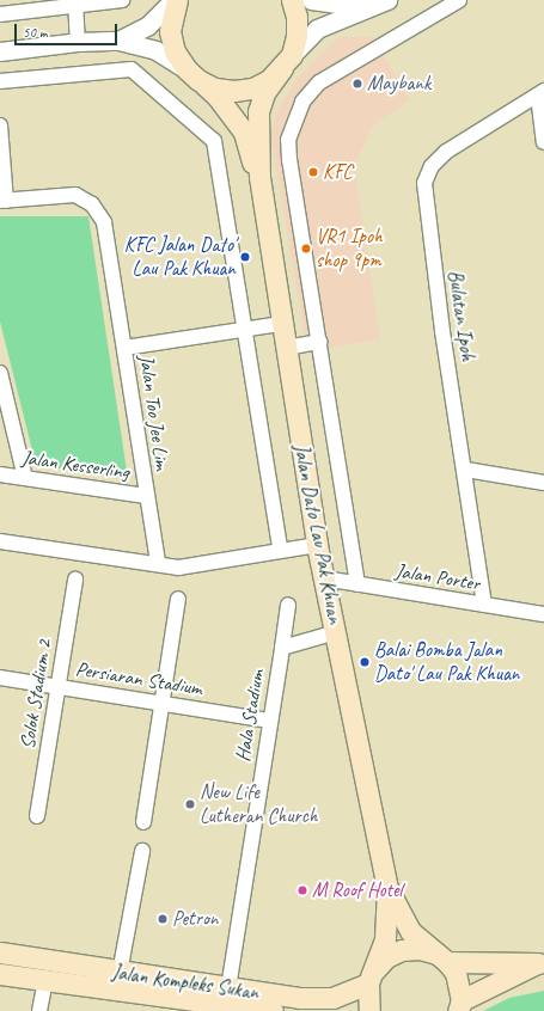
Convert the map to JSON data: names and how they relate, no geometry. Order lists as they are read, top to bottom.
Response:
{
  "streets": {
    "main road": ["Jalan Dato Lau Pak Khuan", "Jalan Kompleks Sukan"],
    "street": [
      "Bulatan Ipoh",
      "Jalan Too Jee Lim",
      "Jalan Kesserling",
      "Jalan Porter",
      "Persiaran Stadium",
      "Solok Stadium 2",
      "Hala Stadium"
    ]
  },
  "crossings": [
    ["Bulatan Ipoh", "Jalan Porter"],
    ["Jalan Too Jee Lim", "Jalan Kesserling"],
    ["Jalan Dato Lau Pak Khuan", "Jalan Porter"],
    ["Jalan Dato Lau Pak Khuan", "Hala Stadium"],
    ["Persiaran Stadium", "Solok Stadium 2"],
    ["Persiaran Stadium", "Hala Stadium"],
    ["Hala Stadium", "Jalan Kompleks Sukan"]
  ],
  "places": [
    "Maybank",
    "KFC",
    "VR1 Ipoh shop 9pm",
    "KFC Jalan Dato' Lau Pak Khuan",
    "Balai Bomba Jalan Dato' Lau Pak Khuan",
    "New Life Lutheran Church",
    "M Roof Hotel",
    "Petron"
  ],
  "scale_bar": "50 m"
}
